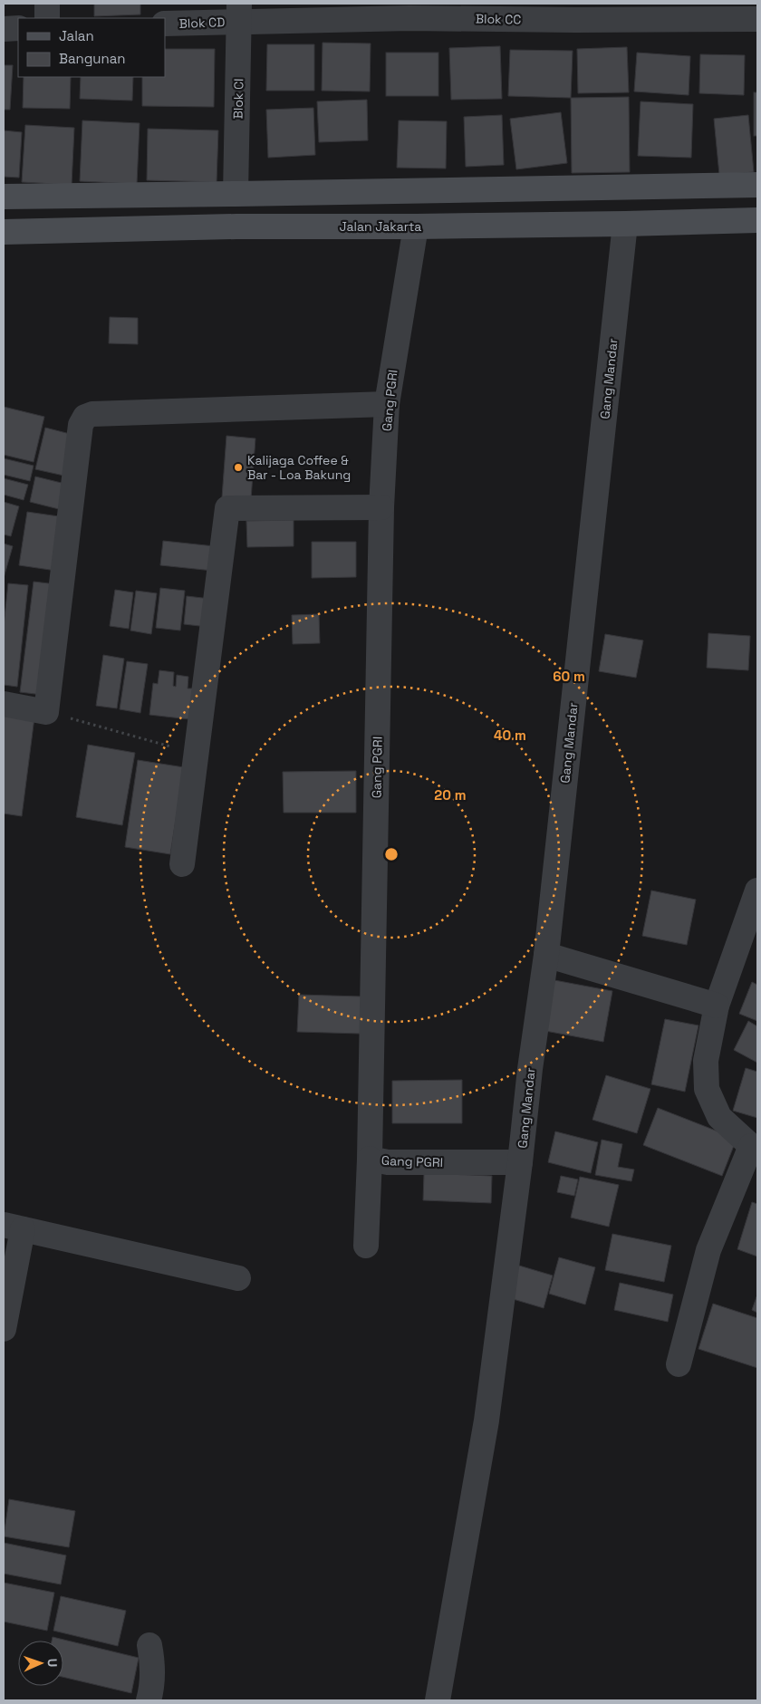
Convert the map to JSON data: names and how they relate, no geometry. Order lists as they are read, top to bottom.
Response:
{
  "streets": {
    "main road": ["Jalan Jakarta"],
    "street": [
      "Blok CC",
      "Blok CD",
      "Blok CI",
      "Gang Mandar",
      "Gang PGRI"
    ]
  },
  "crossings": [
    ["Blok CC", "Blok CD"],
    ["Blok CC", "Blok CI"],
    ["Blok CD", "Blok CI"],
    ["Jalan Jakarta", "Gang Mandar"],
    ["Jalan Jakarta", "Gang PGRI"],
    ["Gang Mandar", "Gang PGRI"]
  ],
  "places": ["Kalijaga Coffee & Bar - Loa Bakung"],
  "legend": ["Jalan", "Bangunan"],
  "north": "right",
  "rings": ["60 m", "40 m", "20 m"]
}
